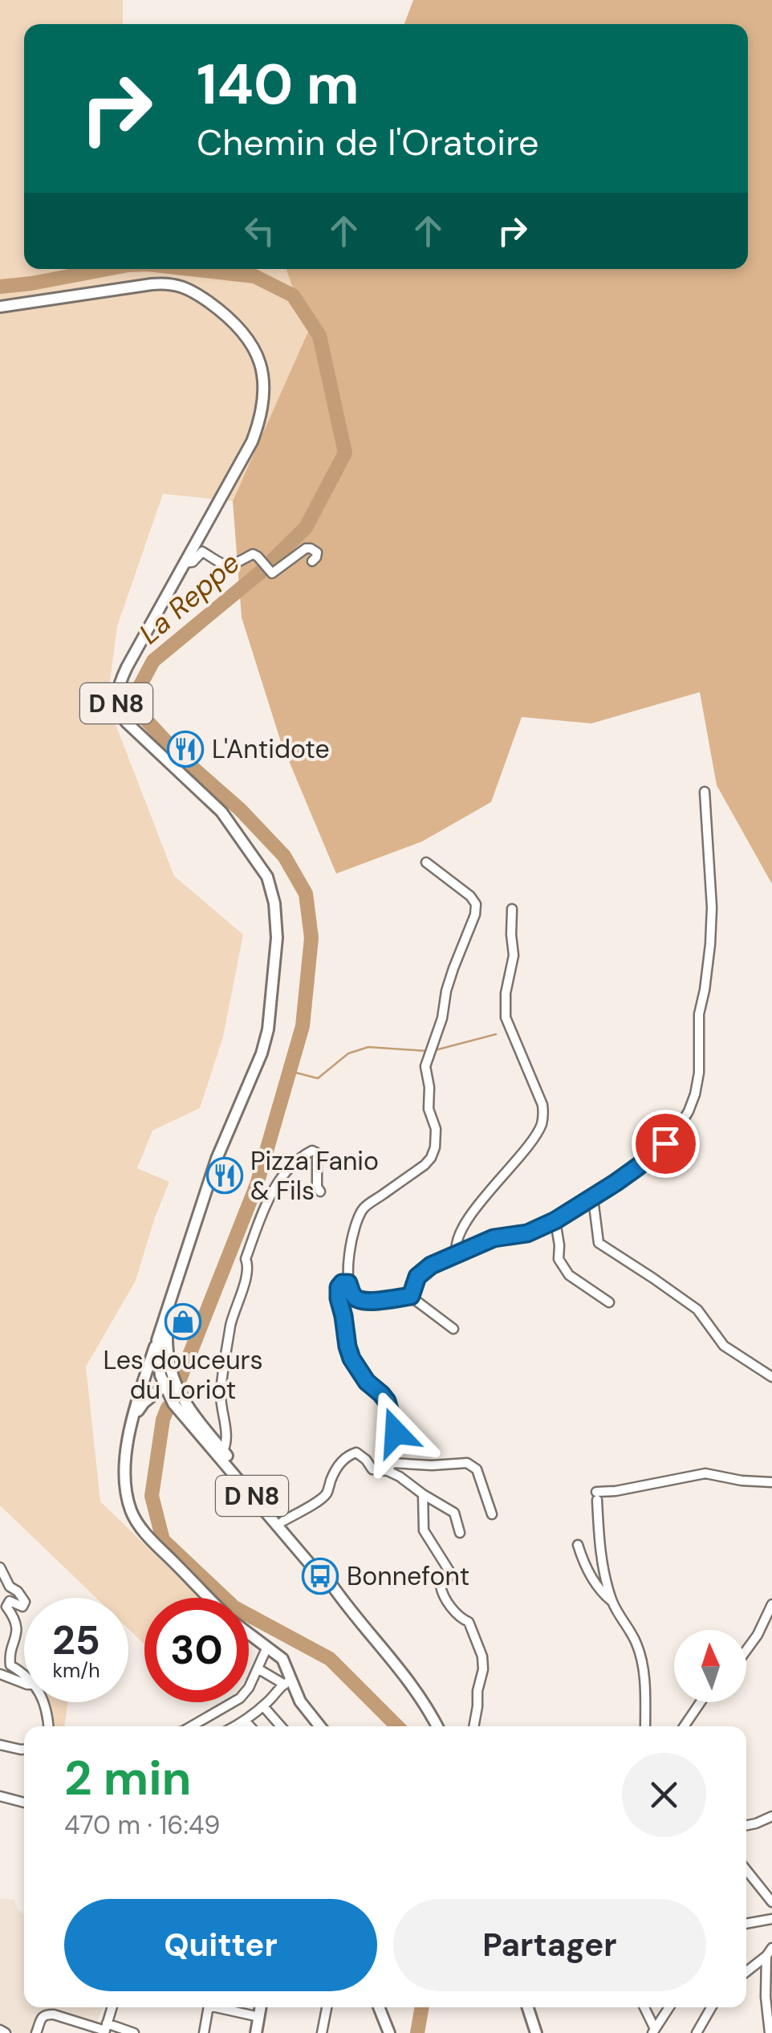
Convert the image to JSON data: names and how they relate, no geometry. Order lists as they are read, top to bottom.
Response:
{
  "streets": {
    "main road": ["D N8"]
  },
  "water": ["La Reppe"],
  "places": {
    "restaurant": ["L'Antidote", "Pizza Fanio & Fils"],
    "shop": ["Les douceurs du Loriot"],
    "bus stop": ["Bonnefont"]
  },
  "north": "top",
  "page": {
    "turn": ["140 m", "Chemin de l'Oratoire"],
    "speed": "25 km/h",
    "limit": "30",
    "heading": ["2 min", "470 m · 16:49"],
    "buttons": ["Quitter", "Partager"]
  }
}
